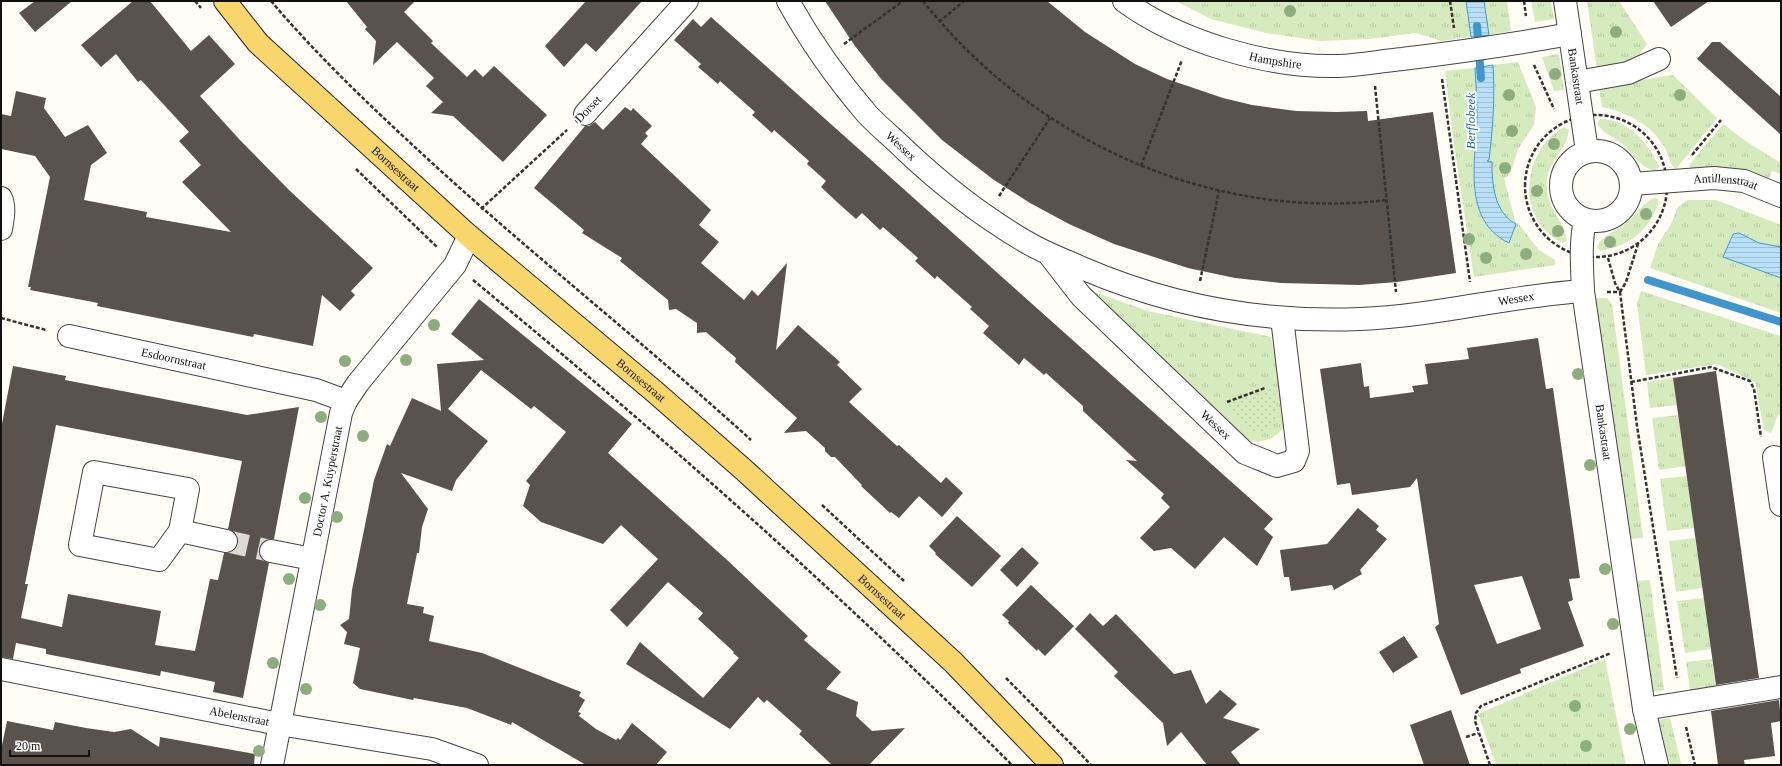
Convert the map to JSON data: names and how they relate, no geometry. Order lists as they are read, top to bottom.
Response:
{
  "streets": {
    "main road": ["Bornsestraat"],
    "street": [
      "Hampshire",
      "Bankastraat",
      "Dorset",
      "Wessex",
      "Antillenstraat",
      "Esdoornstraat",
      "Doctor A. Kuyperstraat",
      "Abelenstraat"
    ]
  },
  "crossings": [
    ["Hampshire", "Bankastraat"],
    ["Bankastraat", "Wessex"],
    ["Bankastraat", "Antillenstraat"],
    ["Bornsestraat", "Doctor A. Kuyperstraat"],
    ["Esdoornstraat", "Doctor A. Kuyperstraat"],
    ["Doctor A. Kuyperstraat", "Abelenstraat"]
  ],
  "water": ["Berflobeek"],
  "scale_bar": "20 m"
}
